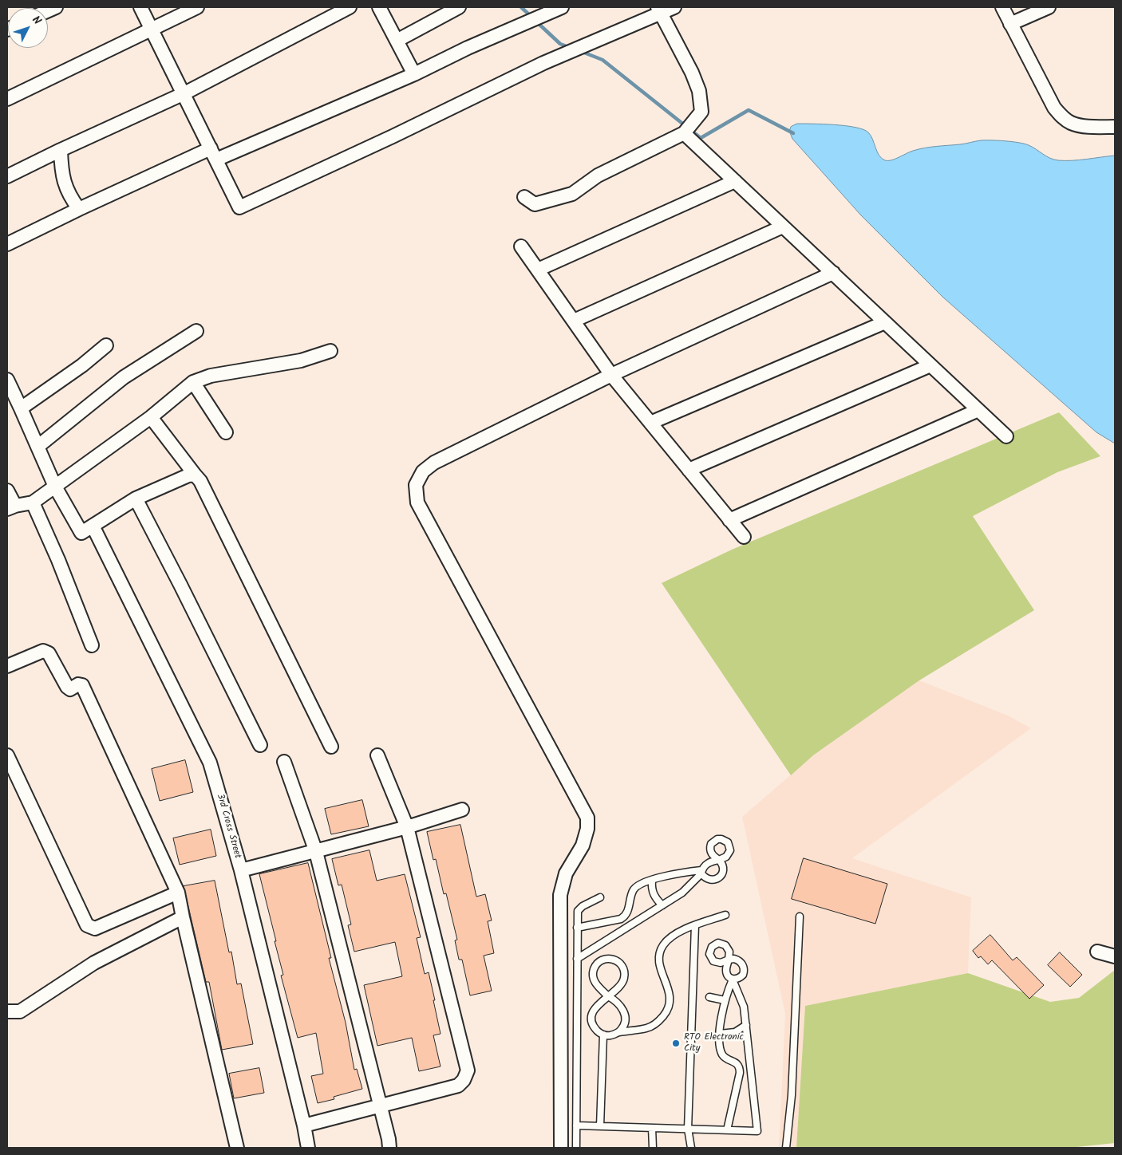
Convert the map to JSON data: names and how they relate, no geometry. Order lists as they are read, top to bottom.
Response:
{
  "streets": {
    "street": ["3rd Cross Street"]
  },
  "places": ["RTO Electronic City"],
  "north": "top right"
}
